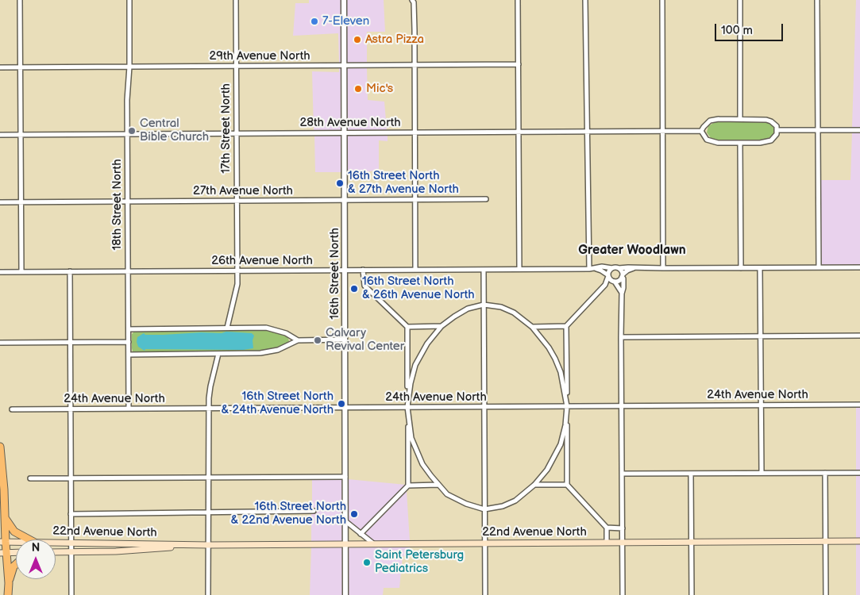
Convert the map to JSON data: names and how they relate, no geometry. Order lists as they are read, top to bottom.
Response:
{
  "streets": {
    "main road": ["22nd Avenue North"],
    "street": [
      "29th Avenue North",
      "28th Avenue North",
      "17th Street North",
      "27th Avenue North",
      "18th Street North",
      "26th Avenue North",
      "16th Street North",
      "24th Avenue North"
    ]
  },
  "crossings": [
    ["29th Avenue North", "17th Street North"],
    ["29th Avenue North", "18th Street North"],
    ["29th Avenue North", "16th Street North"],
    ["28th Avenue North", "17th Street North"],
    ["28th Avenue North", "18th Street North"],
    ["28th Avenue North", "16th Street North"],
    ["17th Street North", "27th Avenue North"],
    ["17th Street North", "26th Avenue North"],
    ["27th Avenue North", "18th Street North"],
    ["27th Avenue North", "16th Street North"],
    ["18th Street North", "26th Avenue North"],
    ["18th Street North", "24th Avenue North"],
    ["26th Avenue North", "16th Street North"],
    ["16th Street North", "24th Avenue North"],
    ["16th Street North", "22nd Avenue North"]
  ],
  "districts": ["Greater Woodlawn"],
  "places": [
    "7-Eleven",
    "Astra Pizza",
    "Mic's",
    "Central Bible Church",
    "16th Street North & 27th Avenue North",
    "16th Street North & 26th Avenue North",
    "Calvary Revival Center",
    "16th Street North & 24th Avenue North",
    "16th Street North & 22nd Avenue North",
    "Saint Petersburg Pediatrics"
  ],
  "scale_bar": "100 m",
  "north": "top"
}
